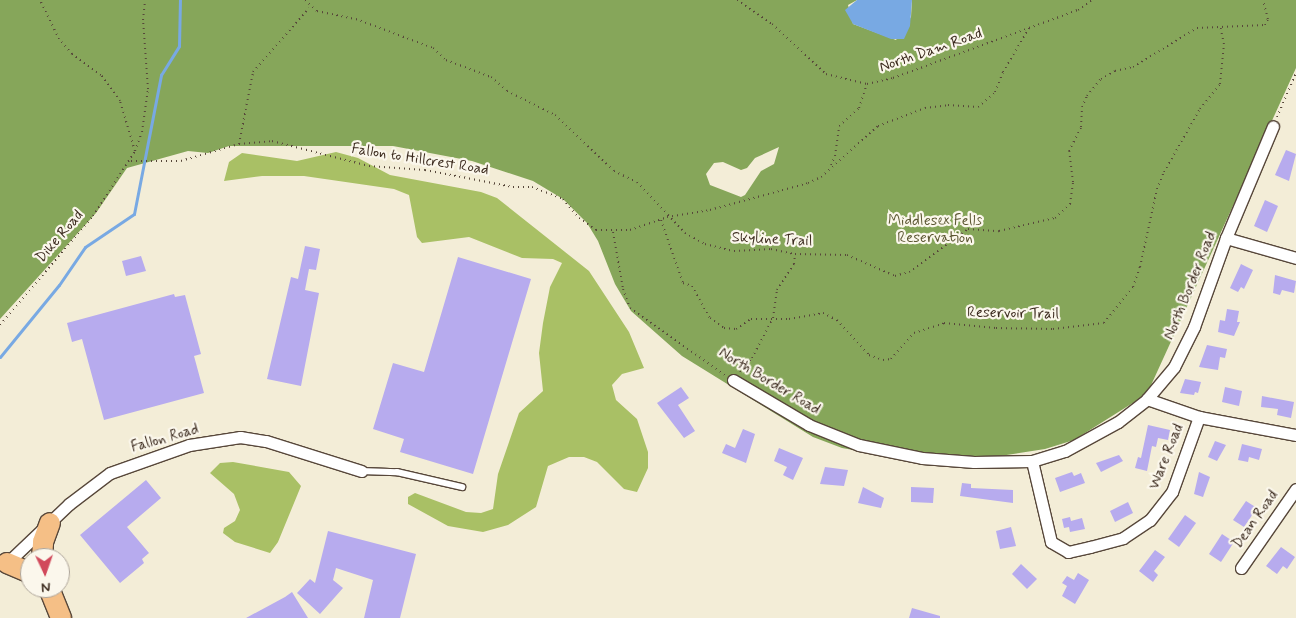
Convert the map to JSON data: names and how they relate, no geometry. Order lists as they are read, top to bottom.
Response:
{
  "streets": {
    "street": [
      "North Border Road",
      "Fallon Road",
      "Ware Road",
      "Dean Road"
    ],
    "path": [
      "North Dam Road",
      "Fallon to Hillcrest Road",
      "Dike Road",
      "Skyline Trail",
      "Reservoir Trail"
    ]
  },
  "crossings": [
    ["Fallon to Hillcrest Road", "Dike Road"],
    ["Fallon to Hillcrest Road", "North Border Road"],
    ["Fallon to Hillcrest Road", "Reservoir Trail"],
    ["Skyline Trail", "Reservoir Trail"],
    ["North Border Road", "Ware Road"]
  ],
  "parks": ["Middlesex Fells Reservation"],
  "north": "bottom"
}
